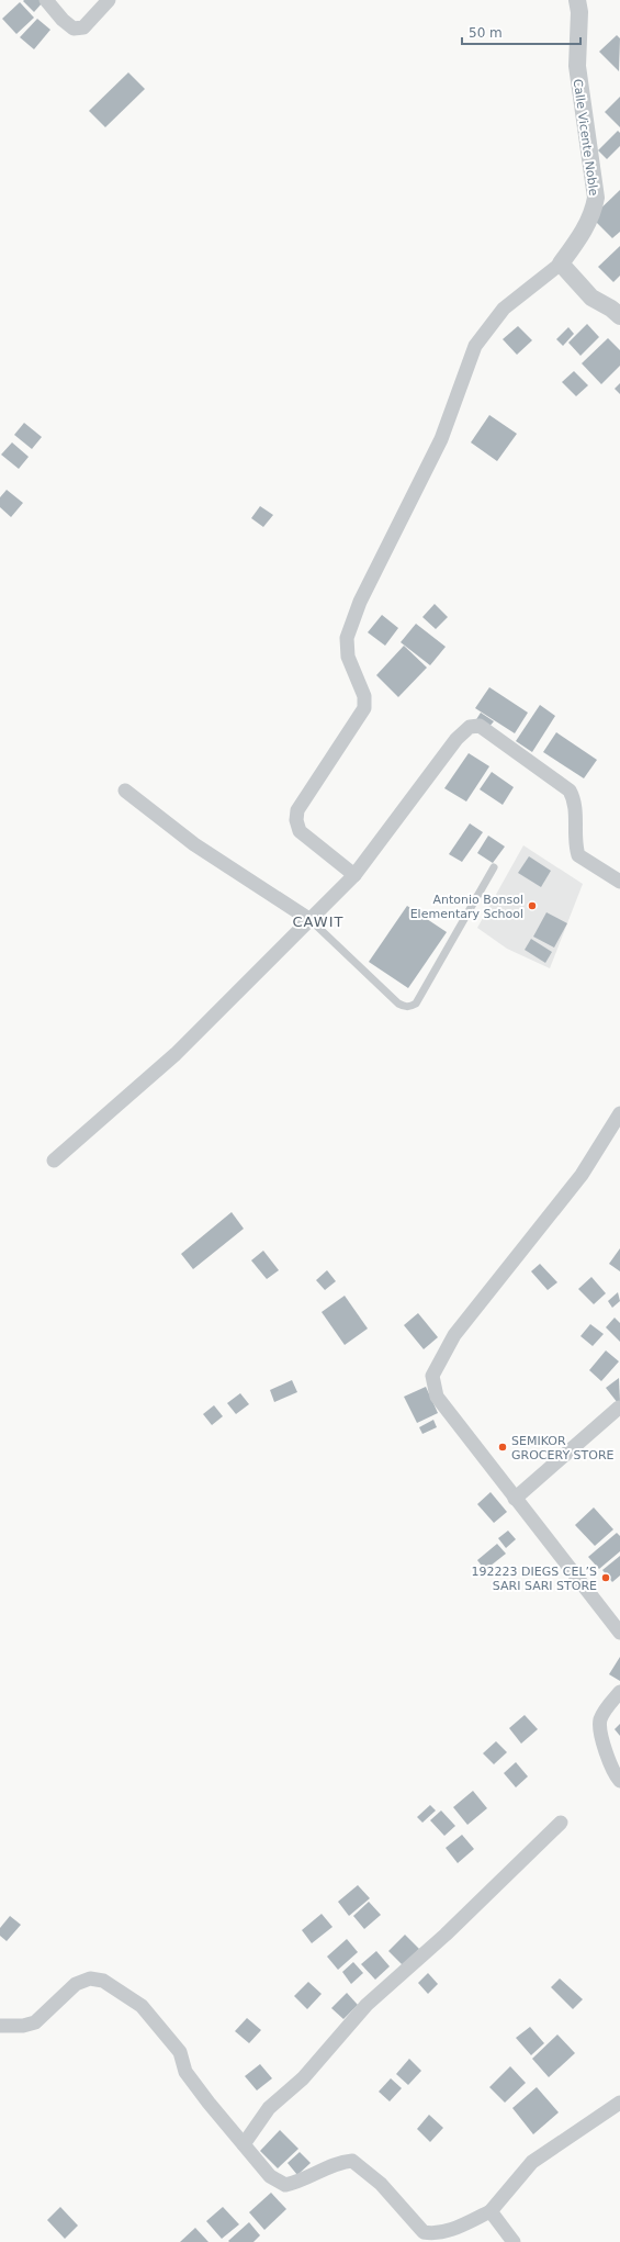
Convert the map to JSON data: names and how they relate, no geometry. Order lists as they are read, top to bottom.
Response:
{
  "streets": {
    "street": ["Calle Vicente Noble"]
  },
  "districts": ["CAWIT"],
  "places": ["Antonio Bonsol Elementary School", "SEMIKOR GROCERY STORE", "192223 DIEGS CEL’S SARI SARI STORE"],
  "scale_bar": "50 m"
}
